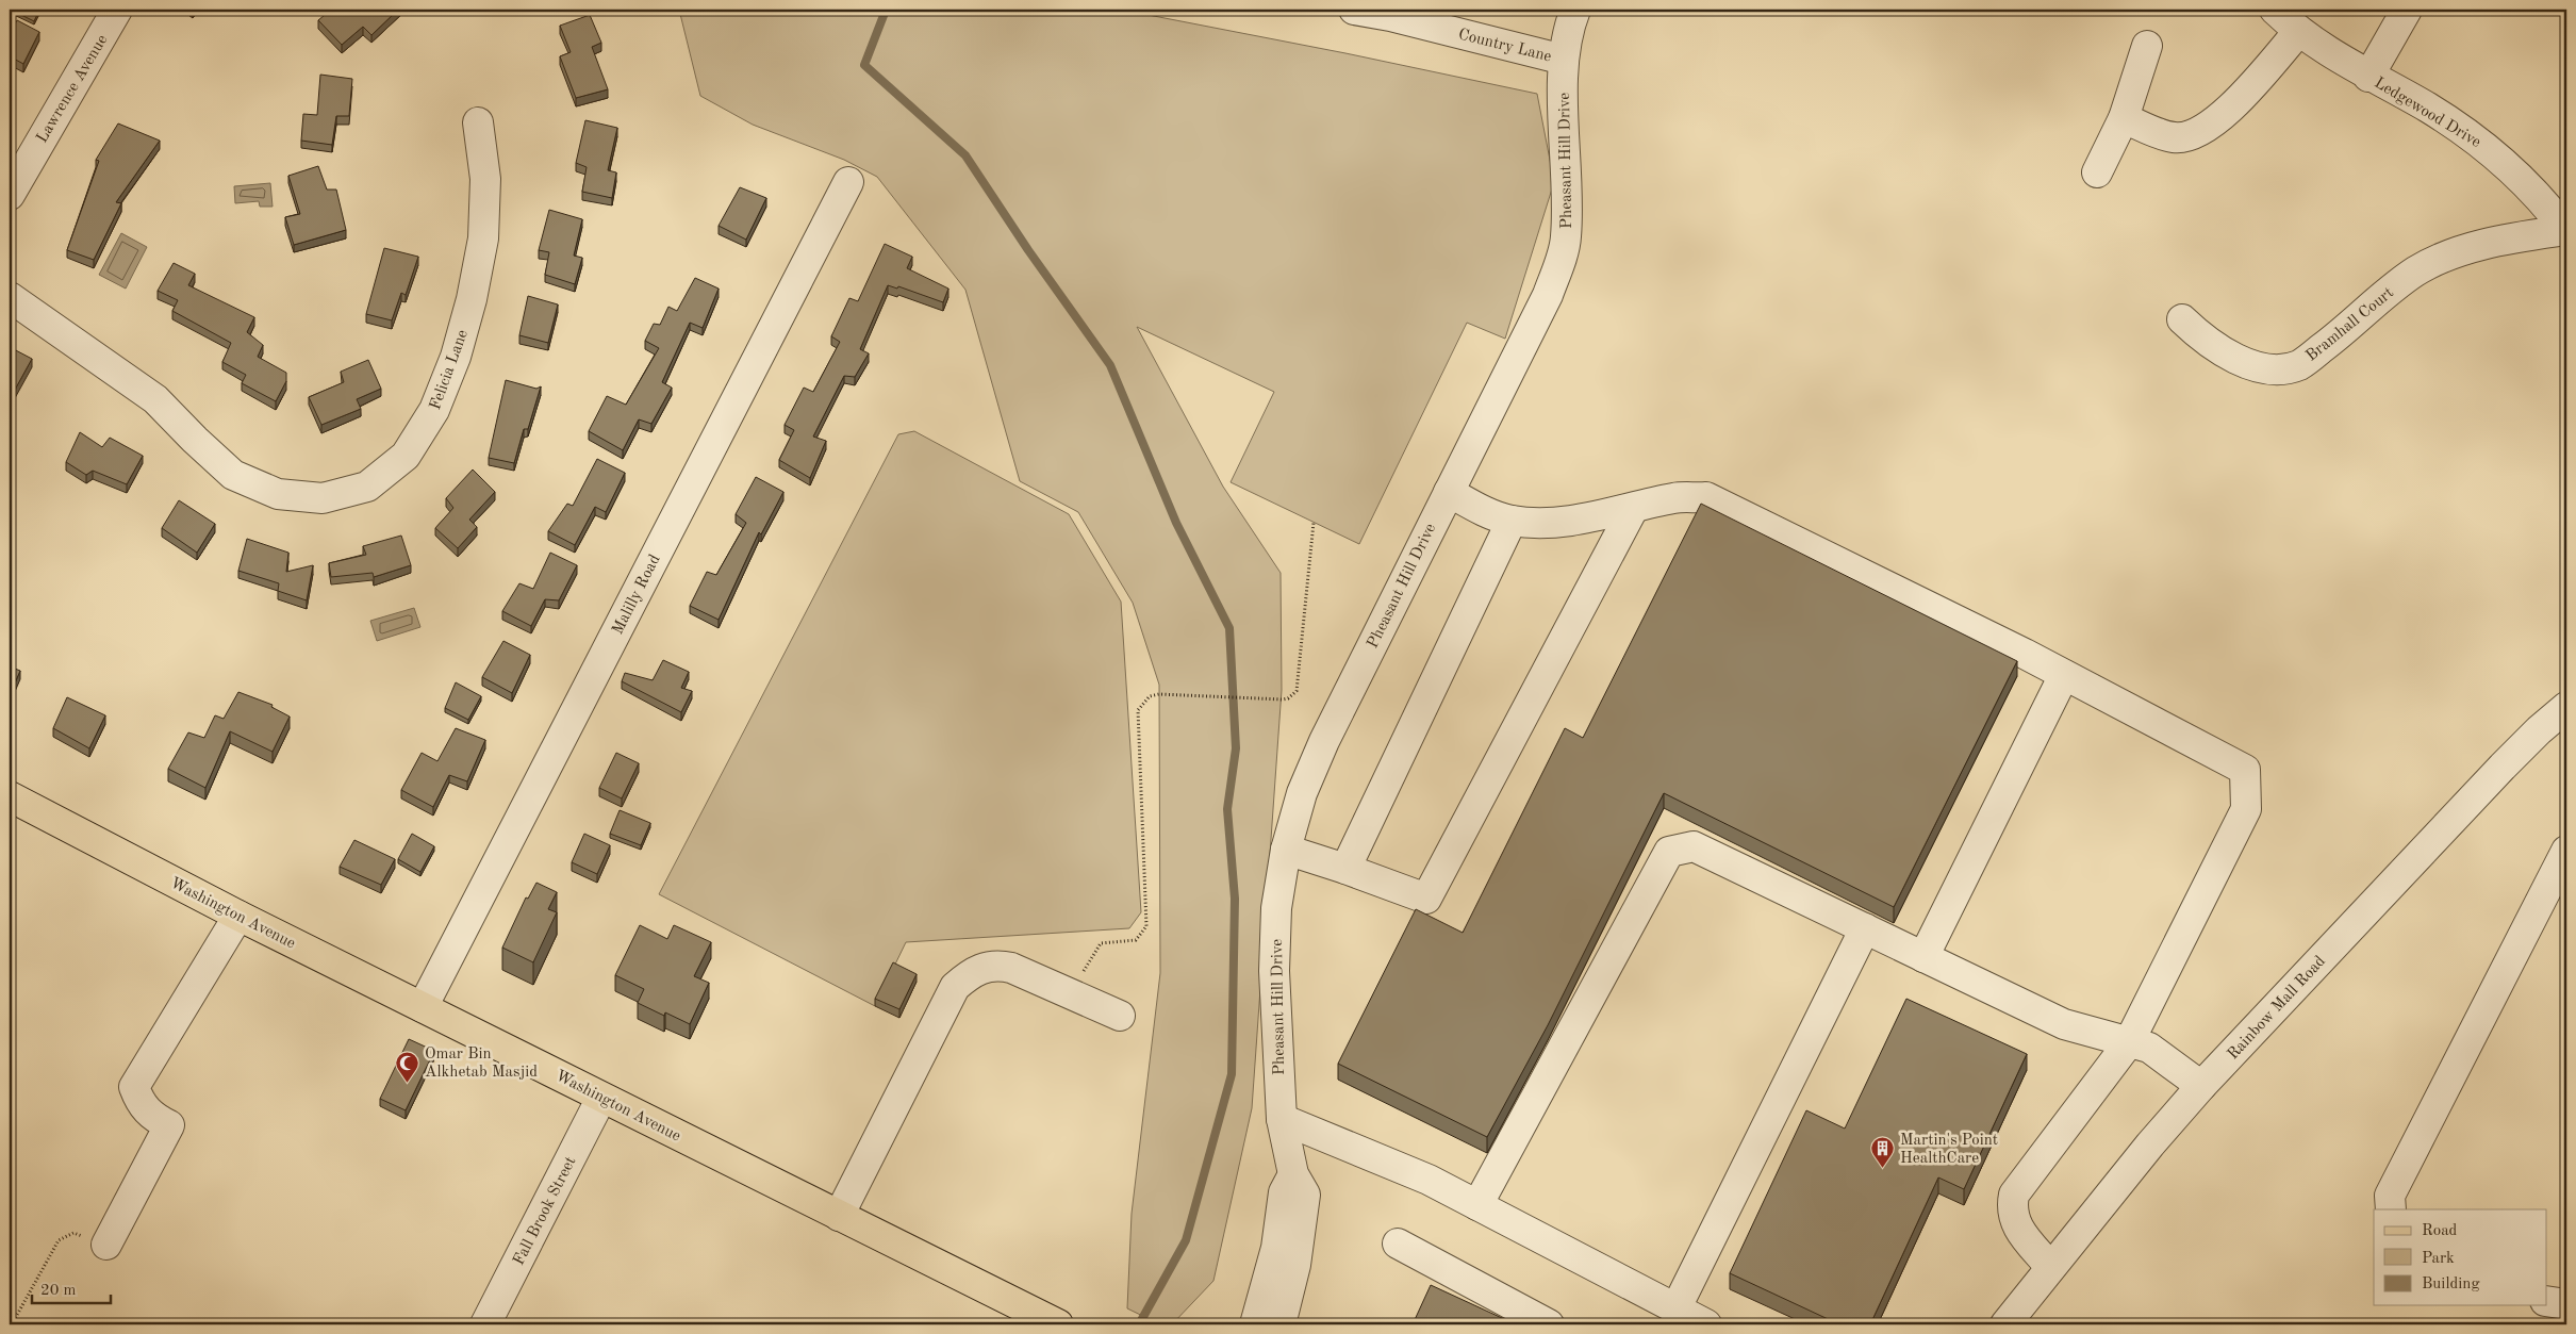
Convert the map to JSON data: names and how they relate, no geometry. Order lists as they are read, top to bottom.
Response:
{
  "streets": {
    "main road": ["Washington Avenue"],
    "street": [
      "Country Lane",
      "Lawrence Avenue",
      "Ledgewood Drive",
      "Pheasant Hill Drive",
      "Bramhall Court",
      "Felicia Lane",
      "Malilly Road",
      "Rainbow Mall Road",
      "Fall Brook Street"
    ]
  },
  "crossings": [
    ["Country Lane", "Pheasant Hill Drive"],
    ["Ledgewood Drive", "Bramhall Court"],
    ["Malilly Road", "Washington Avenue"],
    ["Washington Avenue", "Fall Brook Street"]
  ],
  "places": {
    "mosque": ["Omar Bin Alkhetab Masjid"],
    "building": ["Martin's Point HealthCare"]
  },
  "legend": ["Road", "Park", "Building"],
  "scale_bar": "20 m"
}
